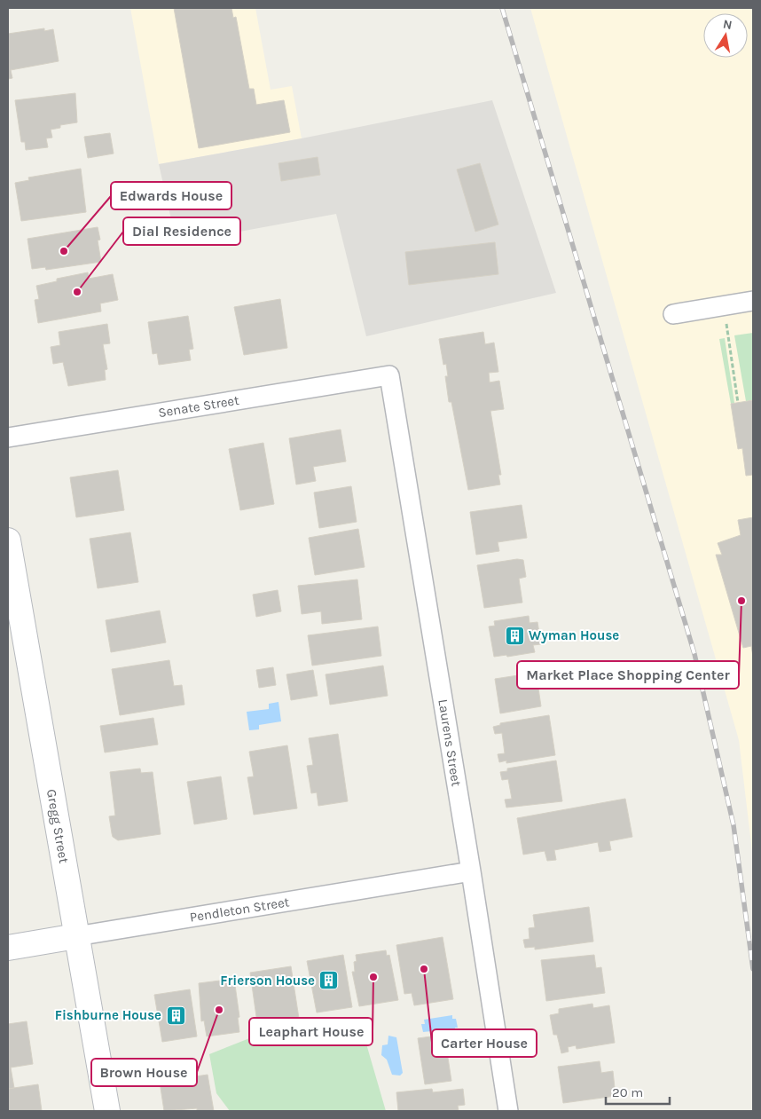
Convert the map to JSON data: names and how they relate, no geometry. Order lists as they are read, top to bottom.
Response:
{
  "streets": {
    "street": [
      "Senate Street",
      "Laurens Street",
      "Gregg Street",
      "Pendleton Street"
    ]
  },
  "crossings": [
    ["Senate Street", "Laurens Street"],
    ["Laurens Street", "Pendleton Street"],
    ["Gregg Street", "Pendleton Street"]
  ],
  "places": {
    "other": [
      "Edwards House",
      "Dial Residence",
      "Market Place Shopping Center",
      "Carter House",
      "Leaphart House",
      "Brown House"
    ],
    "building": ["Wyman House", "Frierson House", "Fishburne House"]
  },
  "scale_bar": "20 m",
  "north": "top"
}
